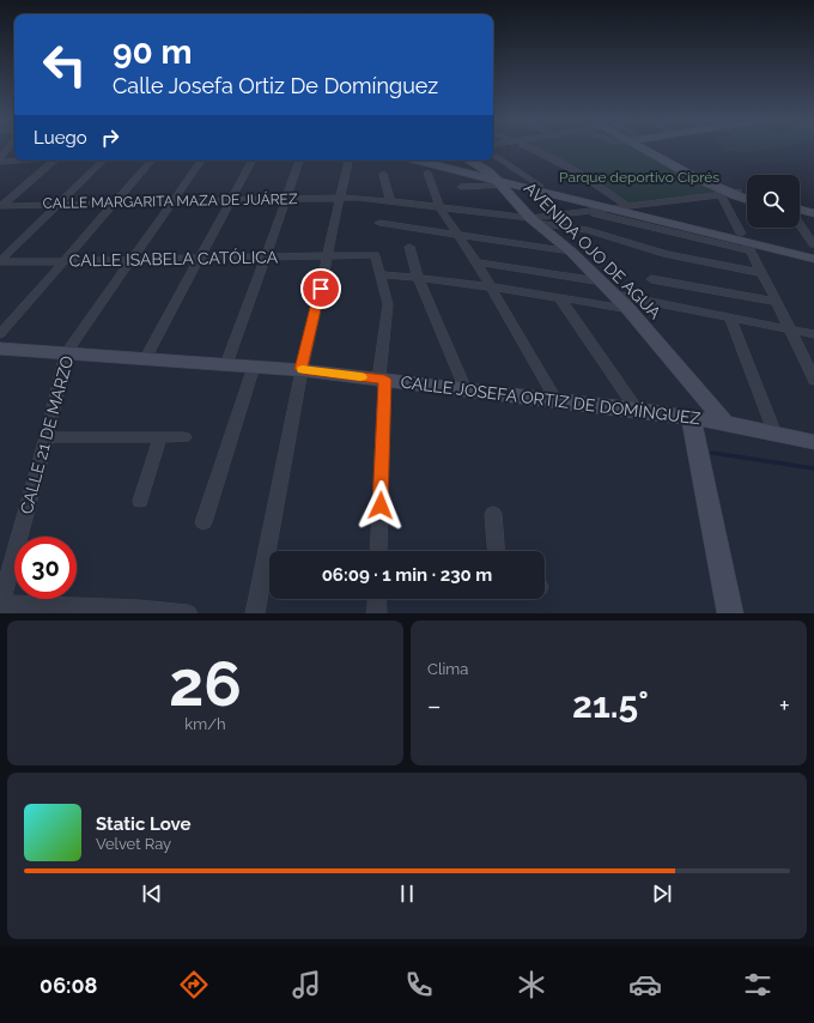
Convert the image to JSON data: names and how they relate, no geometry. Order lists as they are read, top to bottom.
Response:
{
  "streets": {
    "street": [
      "CALLE MARGARITA MAZA DE JUÁREZ",
      "AVENIDA OJO DE AGUA",
      "CALLE ISABELA CATÓLICA",
      "CALLE JOSEFA ORTIZ DE DOMÍNGUEZ",
      "CALLE 21 DE MARZO"
    ]
  },
  "crossings": [
    ["CALLE MARGARITA MAZA DE JUÁREZ", "AVENIDA OJO DE AGUA"],
    ["CALLE MARGARITA MAZA DE JUÁREZ", "CALLE 21 DE MARZO"],
    ["AVENIDA OJO DE AGUA", "CALLE JOSEFA ORTIZ DE DOMÍNGUEZ"],
    ["CALLE ISABELA CATÓLICA", "CALLE 21 DE MARZO"],
    ["CALLE JOSEFA ORTIZ DE DOMÍNGUEZ", "CALLE 21 DE MARZO"]
  ],
  "parks": ["Parque deportivo Ciprés"],
  "page": {
    "turn": ["90 m", "Calle Josefa Ortiz De Domínguez"],
    "then": "Luego",
    "limit": "30",
    "trip": "06:09 · 1 min · 230 m",
    "tile": [
      ["26", "km/h"],
      "Clima"
    ],
    "heat": ["−", "21.5°", "+"],
    "song": ["Static Love", "Velvet Ray"],
    "tabs": "06:08"
  }
}
